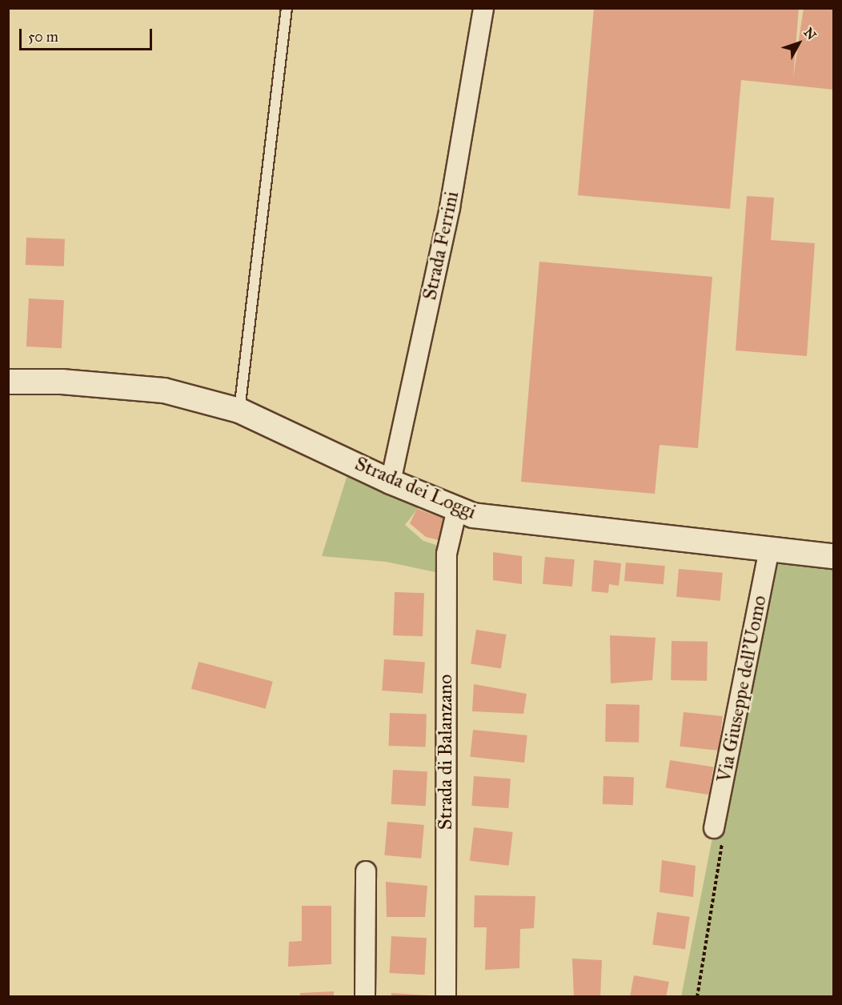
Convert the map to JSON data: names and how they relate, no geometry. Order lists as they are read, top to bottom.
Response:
{
  "streets": {
    "street": [
      "Strada Ferrini",
      "Strada dei Loggi",
      "Via Giuseppe dell'Uomo",
      "Strada di Balanzano"
    ]
  },
  "crossings": [
    ["Strada Ferrini", "Strada dei Loggi"],
    ["Strada dei Loggi", "Via Giuseppe dell'Uomo"],
    ["Strada dei Loggi", "Strada di Balanzano"]
  ],
  "scale_bar": "50 m",
  "north": "top right"
}
